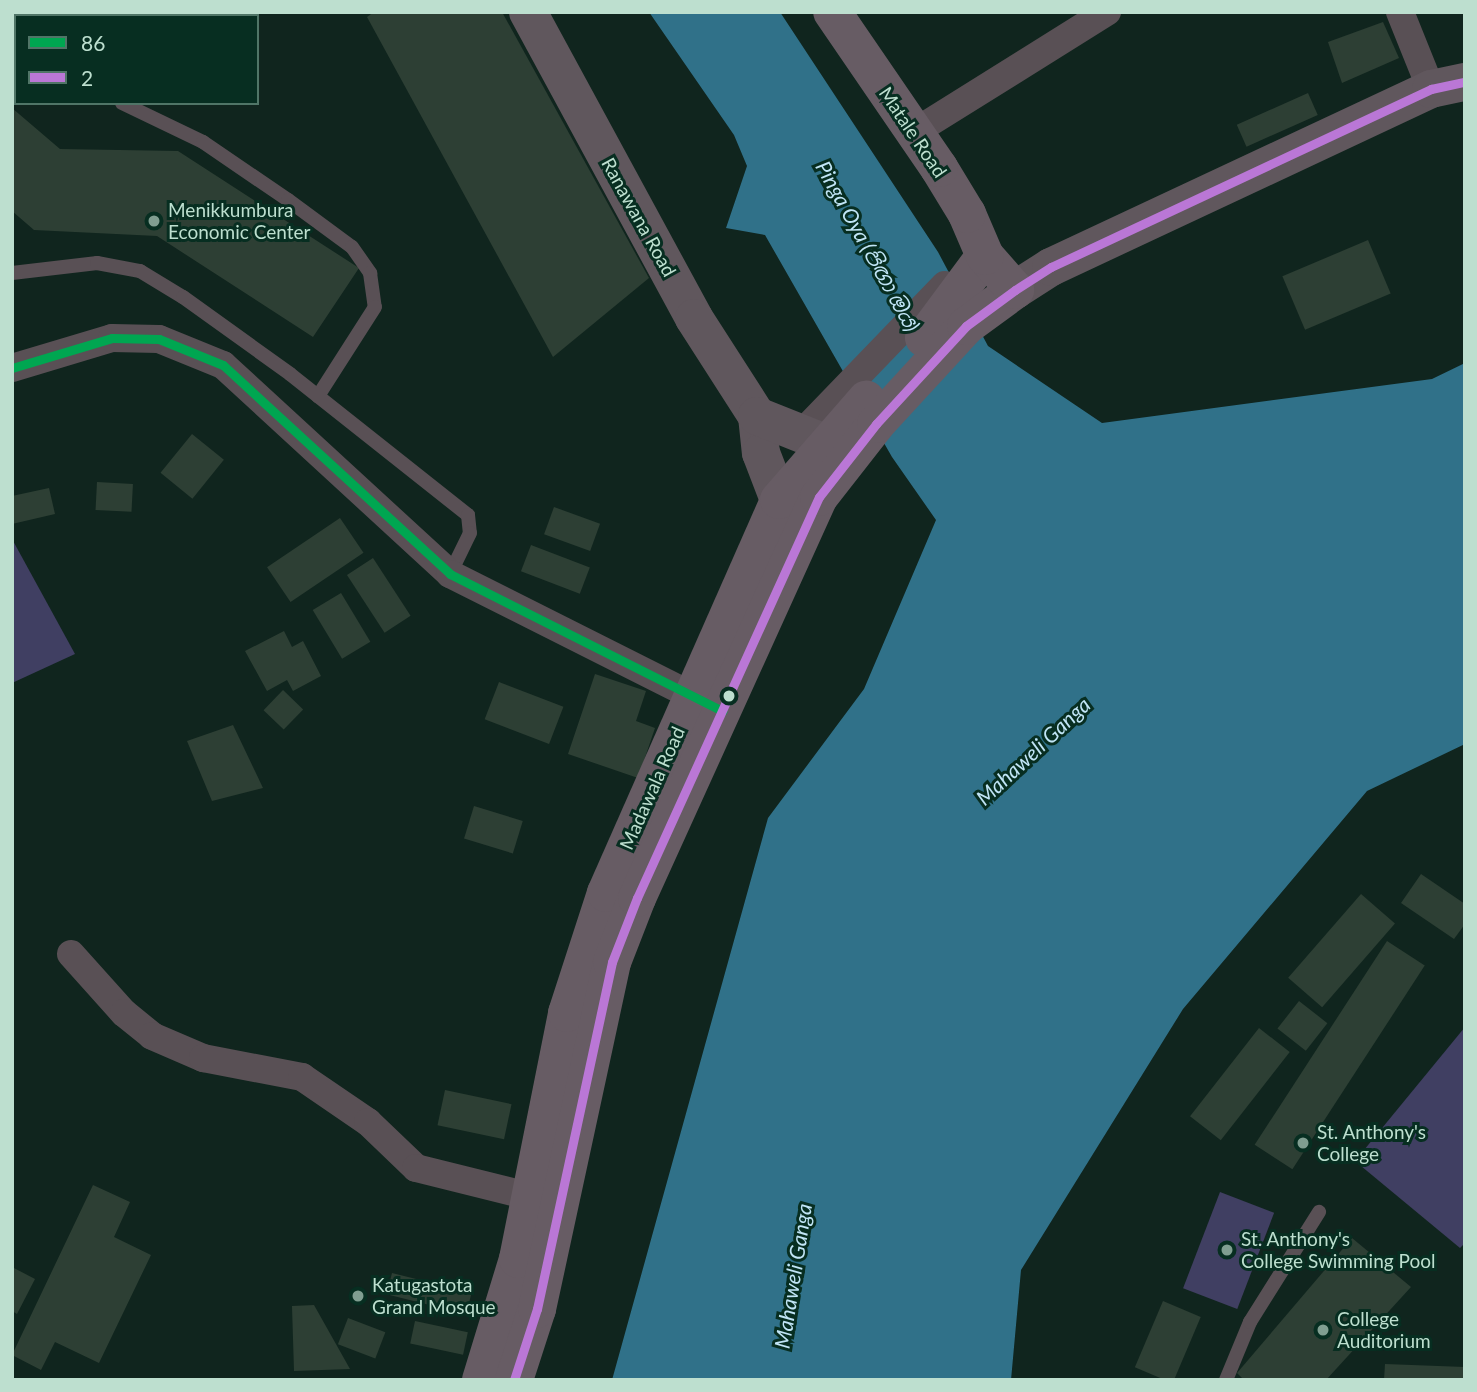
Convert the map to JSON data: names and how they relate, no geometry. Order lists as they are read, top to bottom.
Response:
{
  "streets": {
    "highway": ["Matale Road", "Madawala Road"],
    "main road": ["Ranawana Road"]
  },
  "crossings": [
    ["Matale Road", "Madawala Road"]
  ],
  "water": ["Pinga Oya (පිඟා ඔය)", "Mahaweli Ganga"],
  "places": [
    "Menikkumbura Economic Center",
    "St. Anthony's College",
    "St. Anthony's College Swimming Pool",
    "Katugastota Grand Mosque",
    "College Auditorium"
  ],
  "lines": ["transit line 2", "transit line 86"],
  "legend": ["86", "2"]
}
